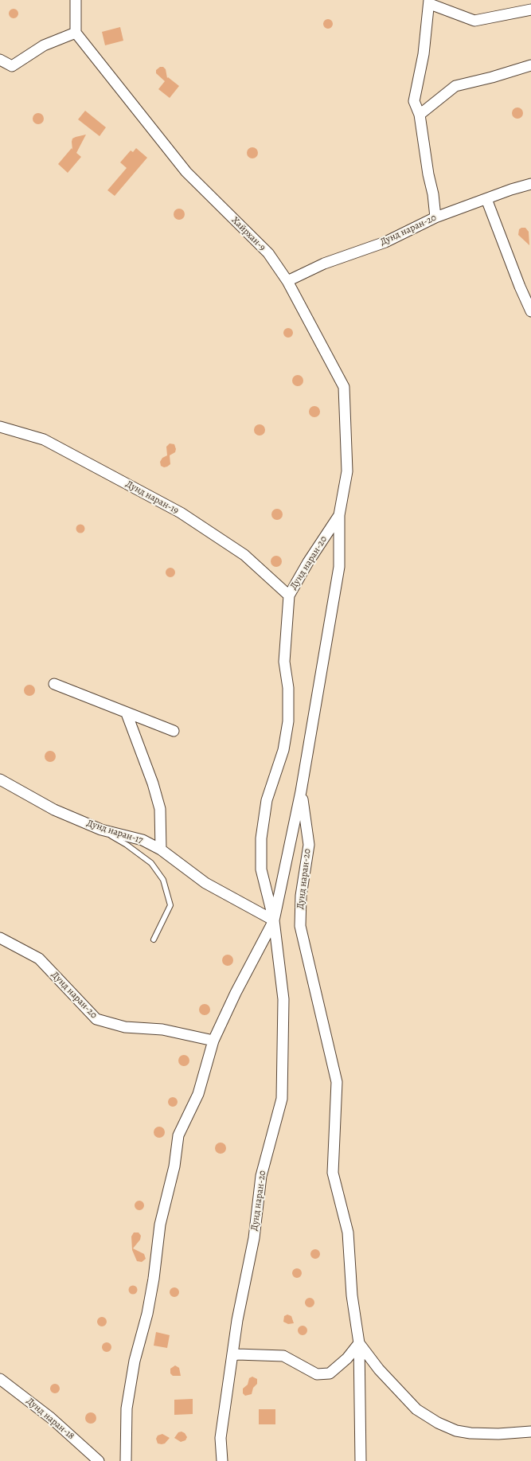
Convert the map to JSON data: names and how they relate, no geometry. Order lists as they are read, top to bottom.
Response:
{
  "streets": {
    "street": [
      "Дунд наран-20",
      "Хайрхан-9",
      "Дунд наран-19",
      "Дунд наран-17",
      "Дунд наран-18"
    ]
  },
  "crossings": [
    ["Дунд наран-20", "Хайрхан-9"],
    ["Дунд наран-20", "Дунд наран-19"],
    ["Дунд наран-20", "Дунд наран-17"]
  ]
}
